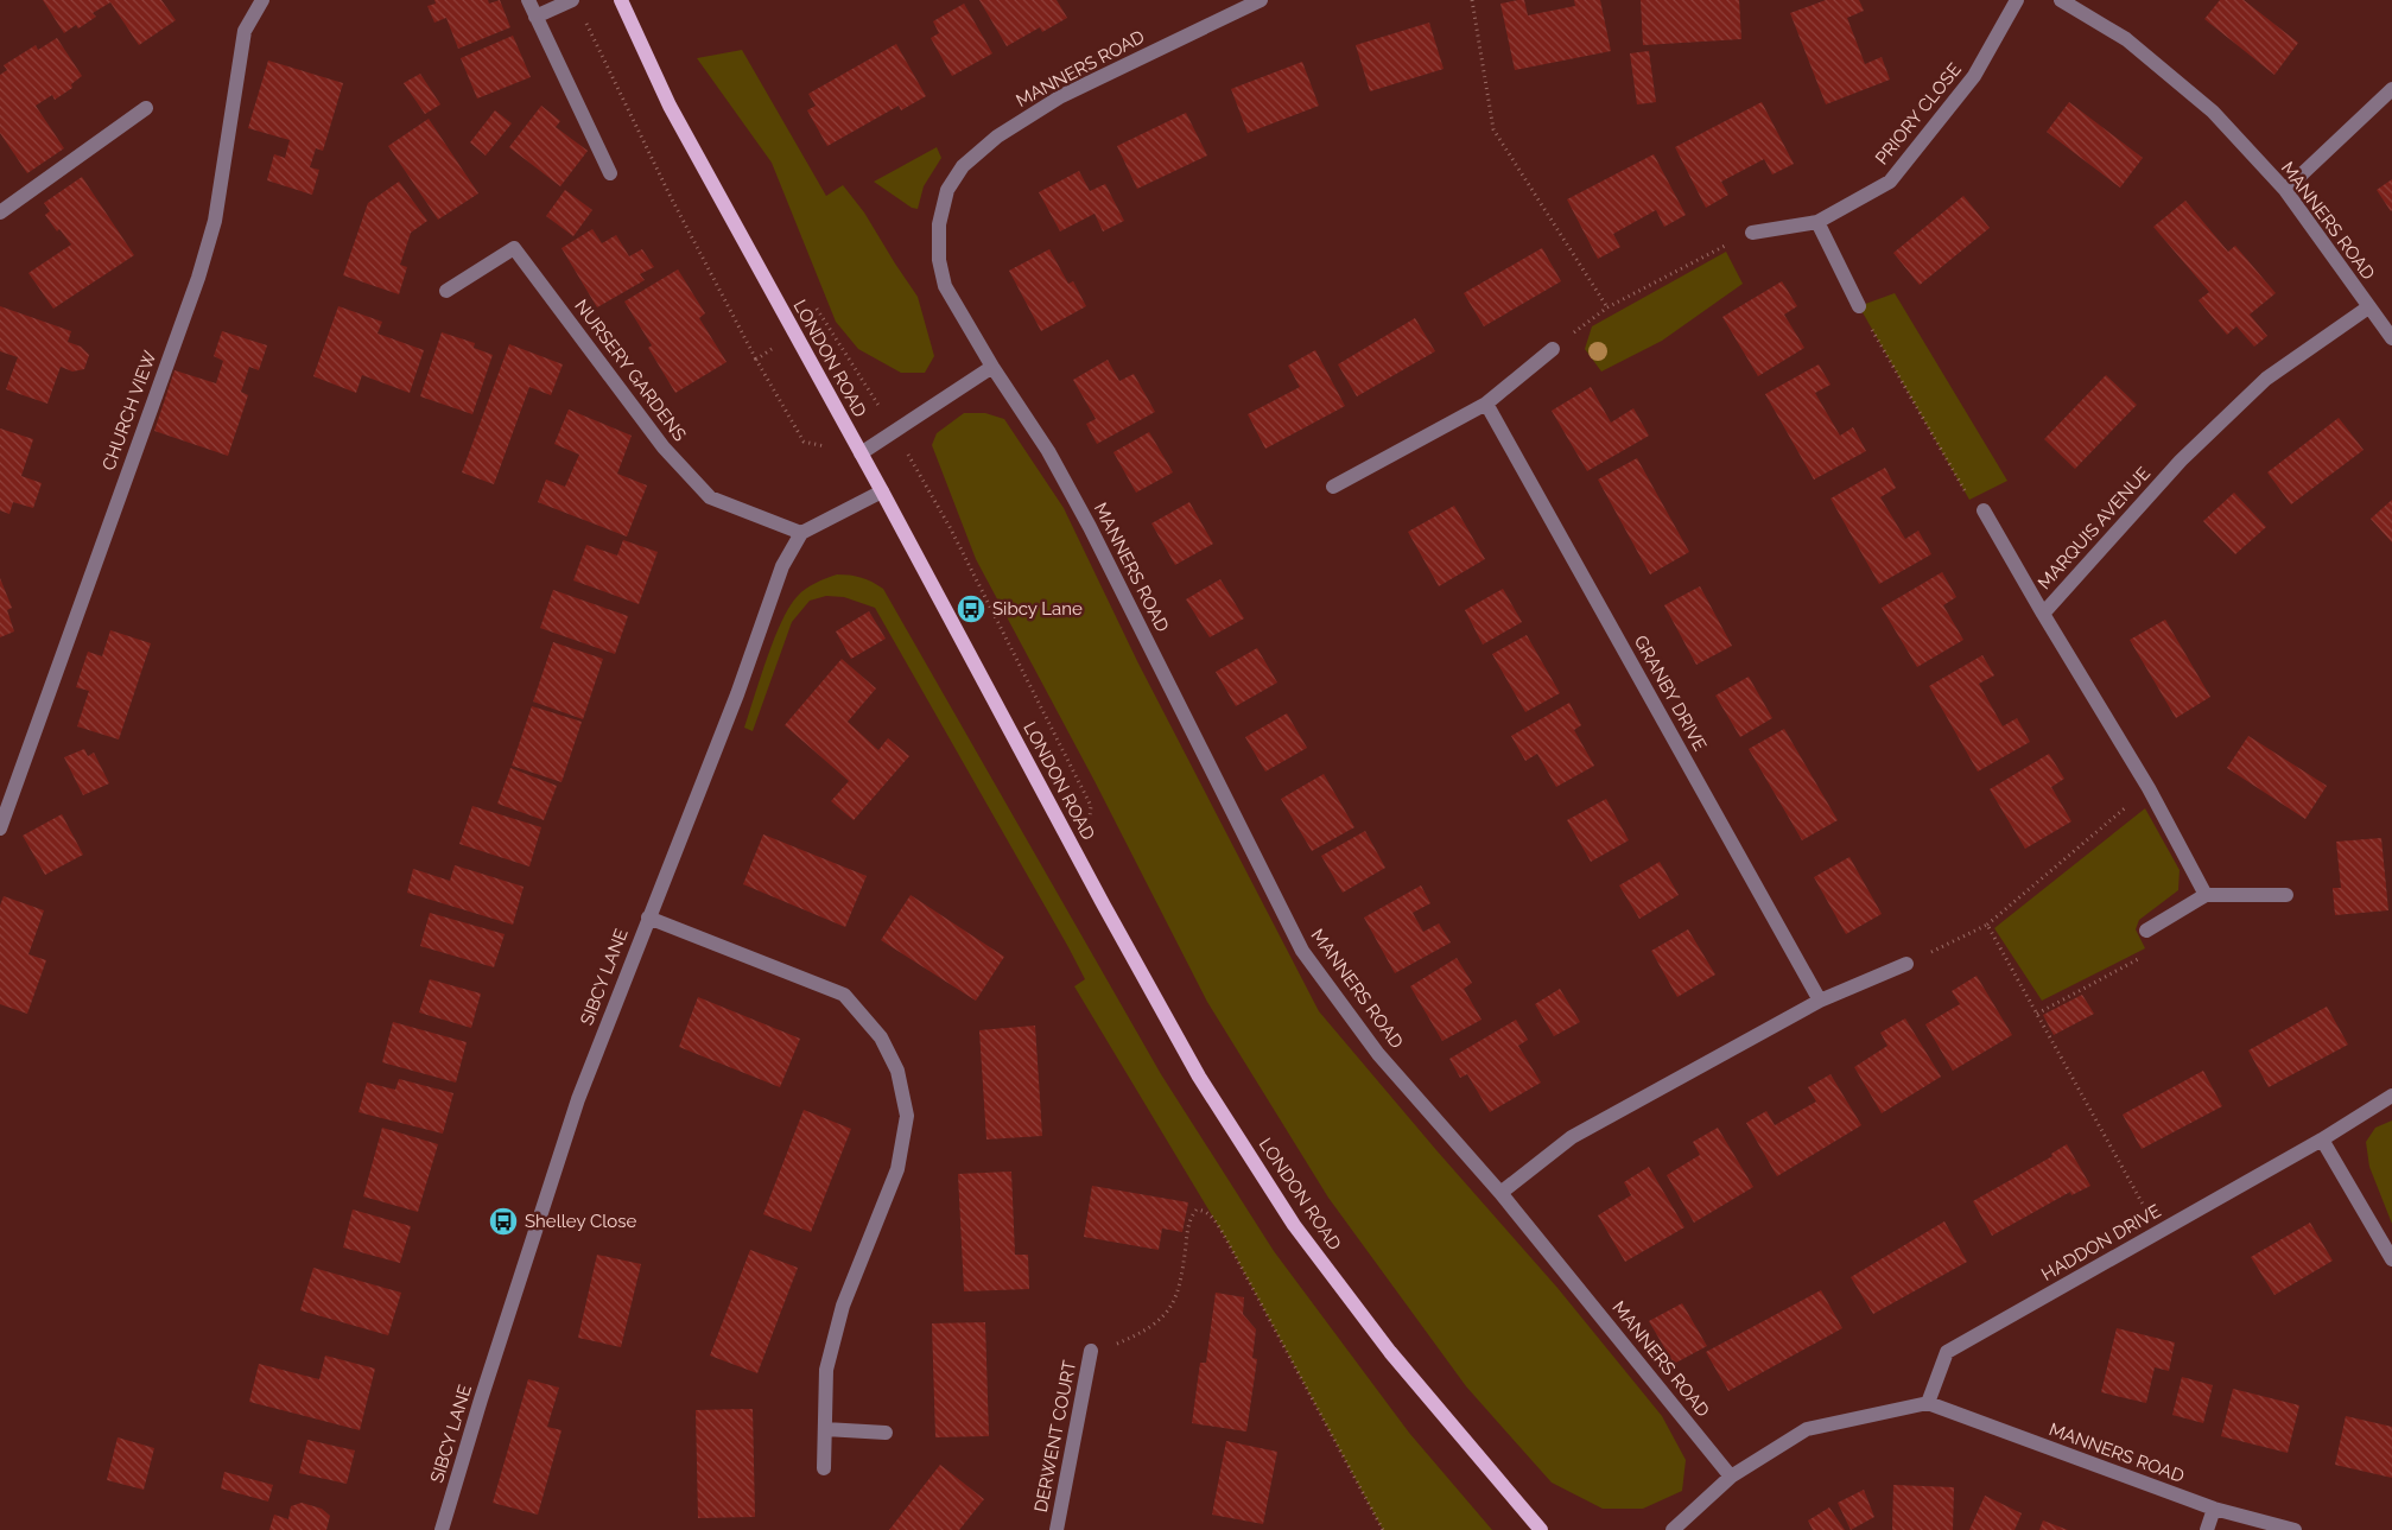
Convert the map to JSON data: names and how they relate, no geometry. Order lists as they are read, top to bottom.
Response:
{
  "streets": {
    "main road": ["LONDON ROAD"],
    "street": [
      "MANNERS ROAD",
      "PRIORY CLOSE",
      "NURSERY GARDENS",
      "CHURCH VIEW",
      "MARQUIS AVENUE",
      "GRANBY DRIVE",
      "SIBCY LANE",
      "HADDON DRIVE",
      "DERWENT COURT"
    ]
  },
  "crossings": [
    ["MANNERS ROAD", "MARQUIS AVENUE"],
    ["MANNERS ROAD", "HADDON DRIVE"],
    ["NURSERY GARDENS", "SIBCY LANE"]
  ],
  "places": {
    "bus stop": ["Sibcy Lane", "Shelley Close"]
  }
}
